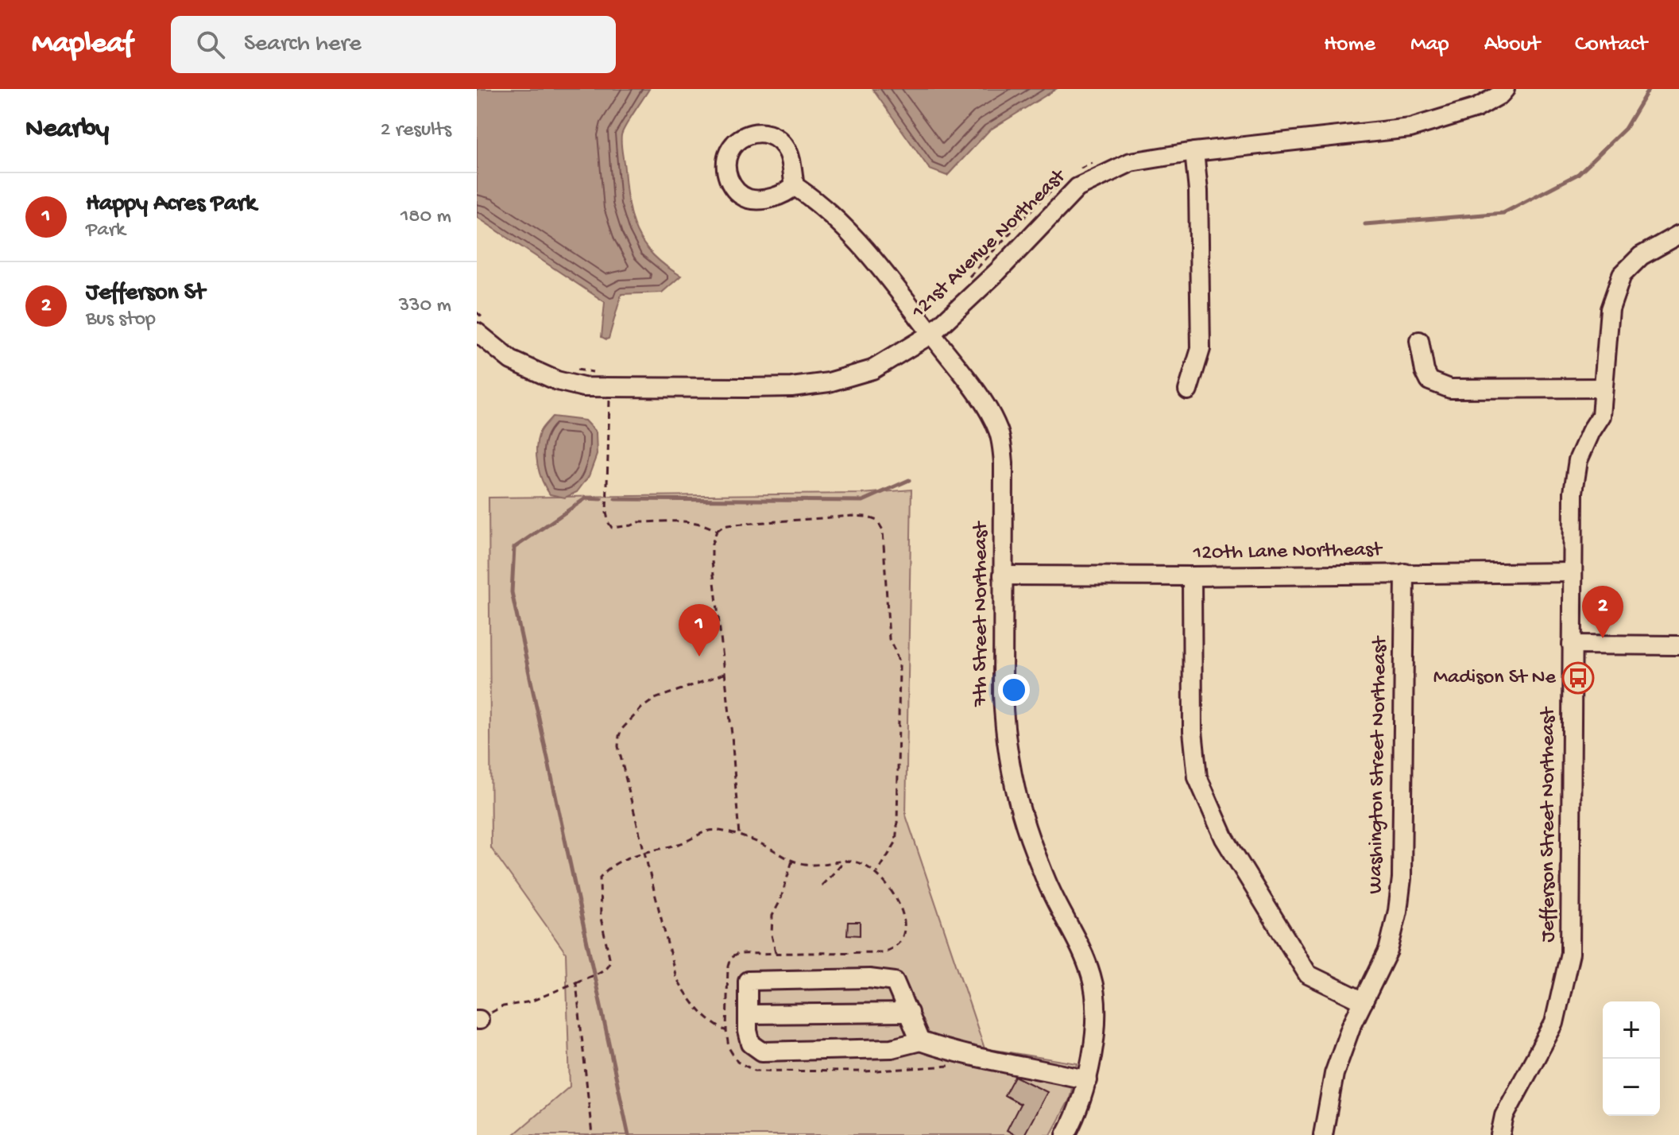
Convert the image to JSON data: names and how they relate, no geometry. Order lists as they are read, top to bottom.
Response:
{
  "streets": {
    "street": [
      "121st Avenue Northeast",
      "120th Lane Northeast",
      "7th Street Northeast",
      "Washington Street Northeast",
      "Jefferson Street Northeast"
    ]
  },
  "crossings": [
    ["121st Avenue Northeast", "7th Street Northeast"],
    ["120th Lane Northeast", "7th Street Northeast"],
    ["120th Lane Northeast", "Washington Street Northeast"],
    ["120th Lane Northeast", "Jefferson Street Northeast"]
  ],
  "places": {
    "bus stop": ["Madison St Ne"]
  },
  "page": {
    "header": "Mapleaf",
    "search": "Search here",
    "nav": [
      "Home",
      "Map",
      "About",
      "Contact"
    ],
    "heading": ["Nearby", "2 results"],
    "list": [
      {
        "mark": "1",
        "name": "Happy Acres Park",
        "note": "Park",
        "value": "180 m"
      },
      {
        "mark": "2",
        "name": "Jefferson St",
        "note": "Bus stop",
        "value": "330 m"
      }
    ],
    "pins": ["2", "1"],
    "map_buttons": ["+", "−"]
  }
}
